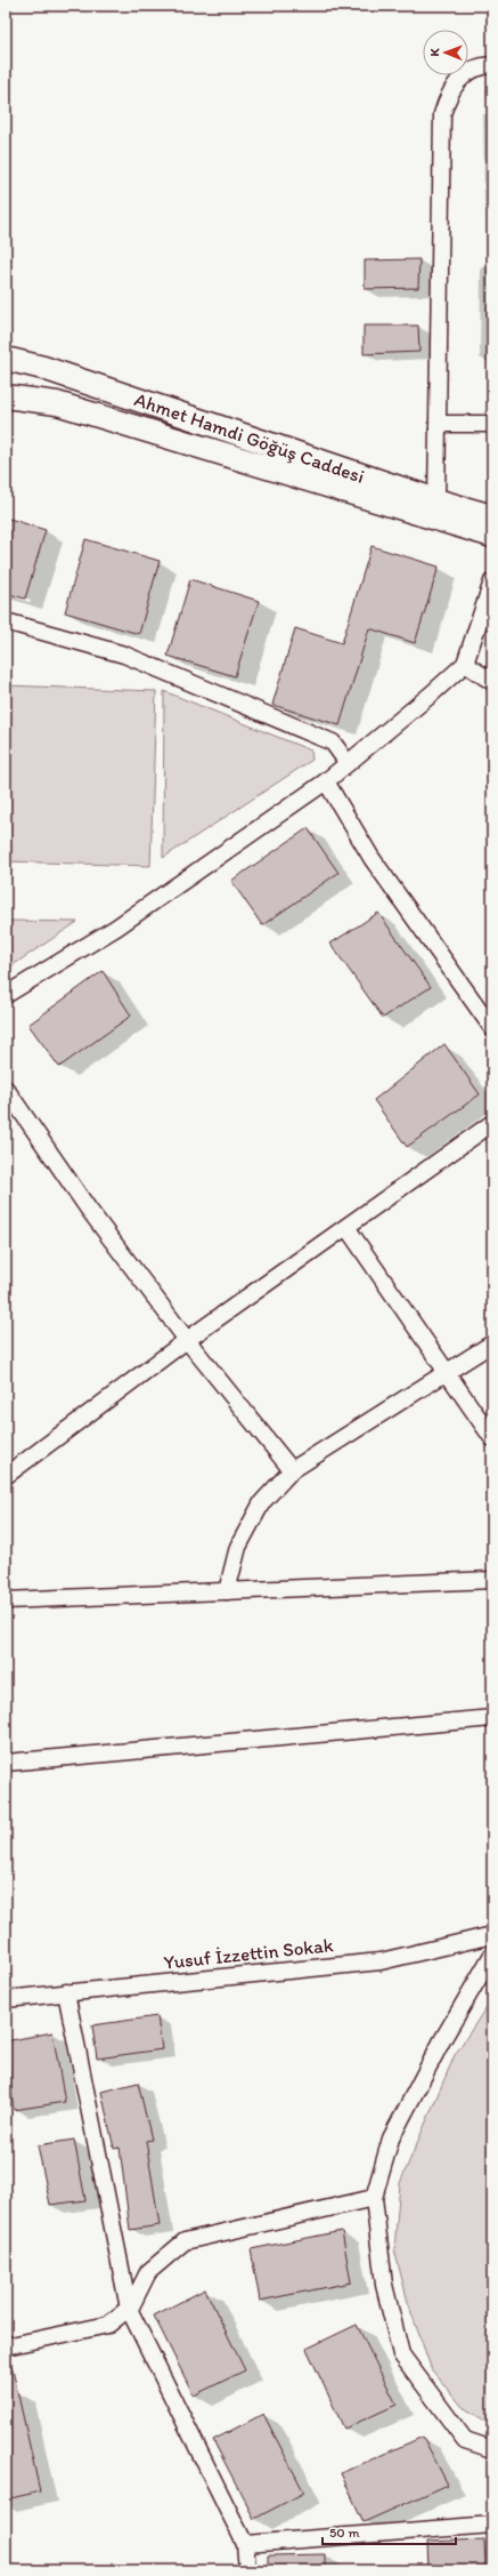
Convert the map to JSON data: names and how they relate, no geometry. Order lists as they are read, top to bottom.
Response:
{
  "streets": {
    "street": ["Ahmet Hamdi Göğüş Caddesi", "Yusuf İzzettin Sokak"]
  },
  "scale_bar": "50 m",
  "north": "left"
}
